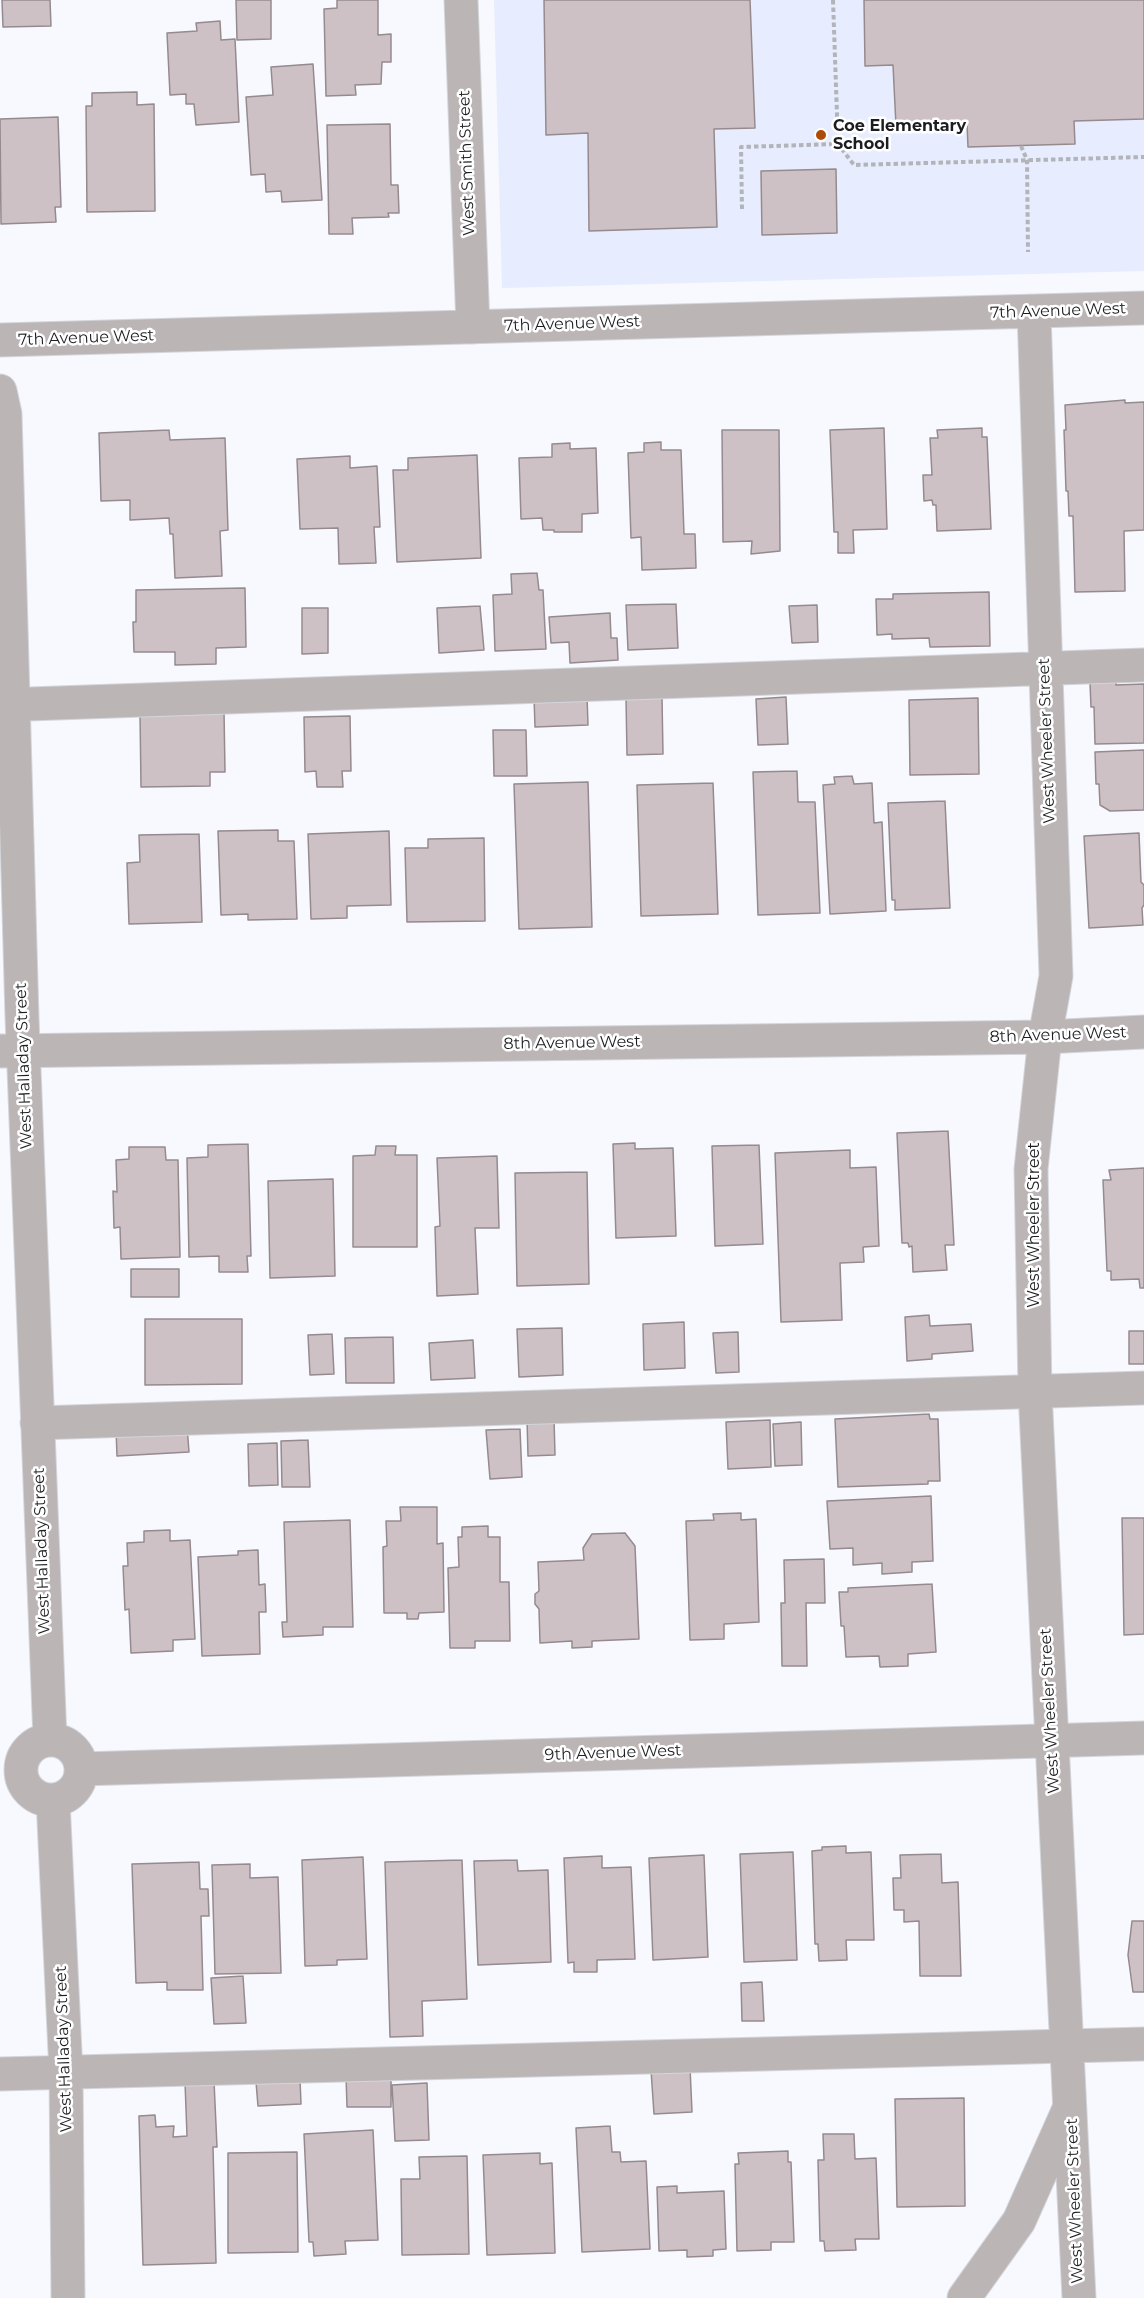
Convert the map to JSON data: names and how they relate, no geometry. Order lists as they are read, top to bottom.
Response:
{
  "streets": {
    "street": [
      "West Smith Street",
      "7th Avenue West",
      "West Wheeler Street",
      "8th Avenue West",
      "West Halladay Street",
      "9th Avenue West"
    ]
  },
  "crossings": [
    ["West Smith Street", "7th Avenue West"],
    ["7th Avenue West", "West Wheeler Street"],
    ["West Wheeler Street", "8th Avenue West"],
    ["West Wheeler Street", "9th Avenue West"],
    ["8th Avenue West", "West Halladay Street"],
    ["West Halladay Street", "9th Avenue West"]
  ],
  "places": ["Coe Elementary School"]
}
